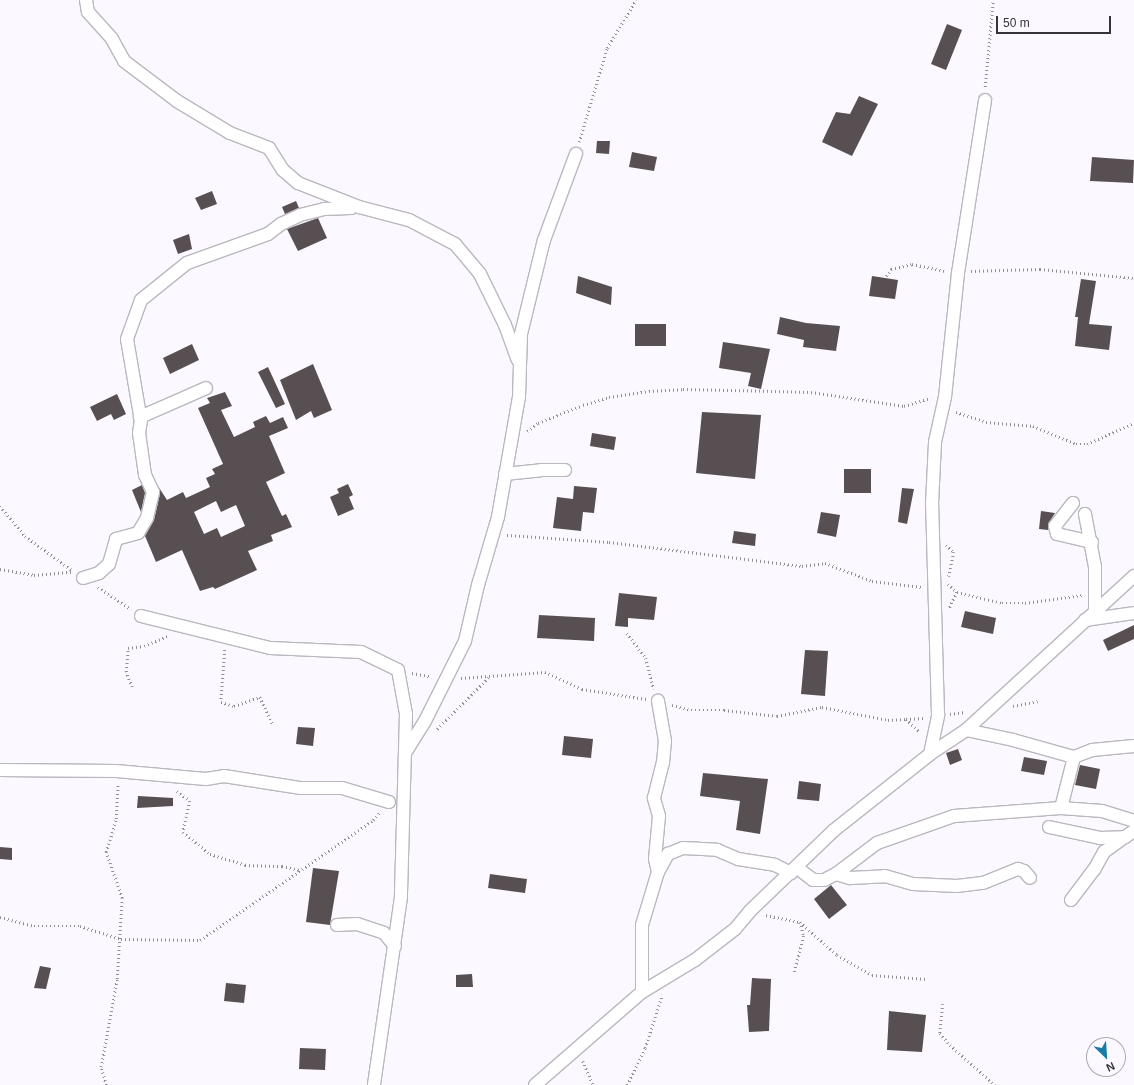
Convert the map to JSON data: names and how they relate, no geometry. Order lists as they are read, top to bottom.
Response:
{
  "scale_bar": "50 m",
  "north": "bottom right"
}
